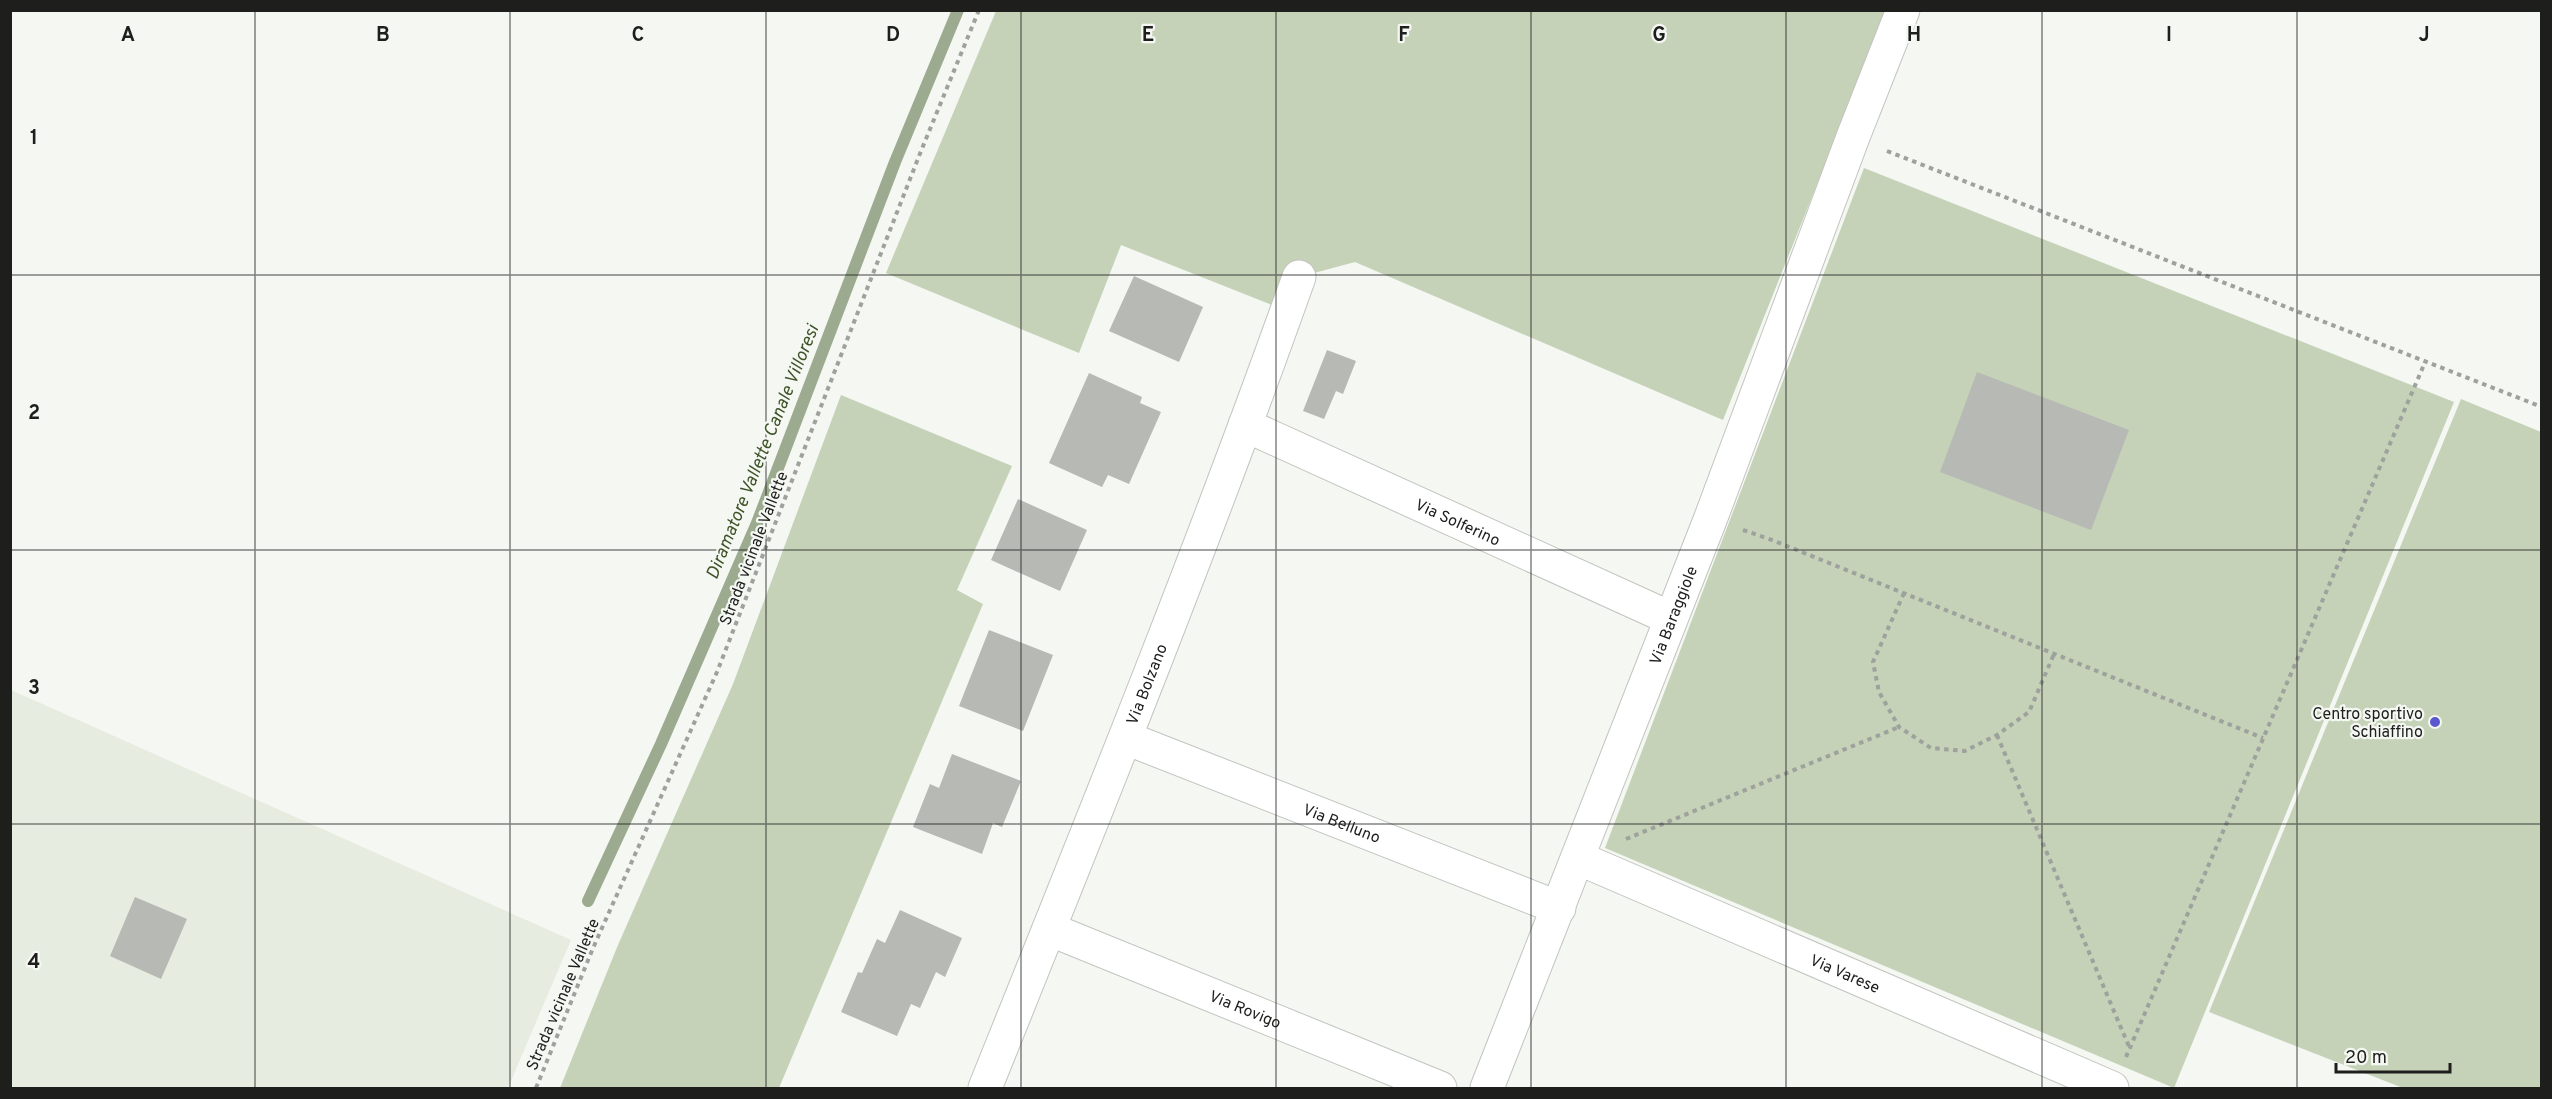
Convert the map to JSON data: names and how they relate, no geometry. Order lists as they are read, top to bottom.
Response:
{
  "streets": {
    "street": [
      "Via Solferino",
      "Via Baraggiole",
      "Via Bolzano",
      "Via Belluno",
      "Via Varese",
      "Via Rovigo"
    ],
    "path": ["Strada vicinale Vallette"]
  },
  "crossings": [
    ["Via Solferino", "Via Baraggiole"],
    ["Via Solferino", "Via Bolzano"],
    ["Via Baraggiole", "Via Belluno"],
    ["Via Baraggiole", "Via Varese"],
    ["Via Bolzano", "Via Belluno"],
    ["Via Bolzano", "Via Rovigo"]
  ],
  "water": ["Diramatore Vallette Canale Villoresi"],
  "places": ["Centro sportivo Schiaffino"],
  "scale_bar": "20 m",
  "grid": {
    "columns": [
      "A",
      "B",
      "C",
      "D",
      "E",
      "F",
      "G",
      "H",
      "I",
      "J"
    ],
    "rows": [
      "1",
      "2",
      "3",
      "4"
    ]
  }
}
